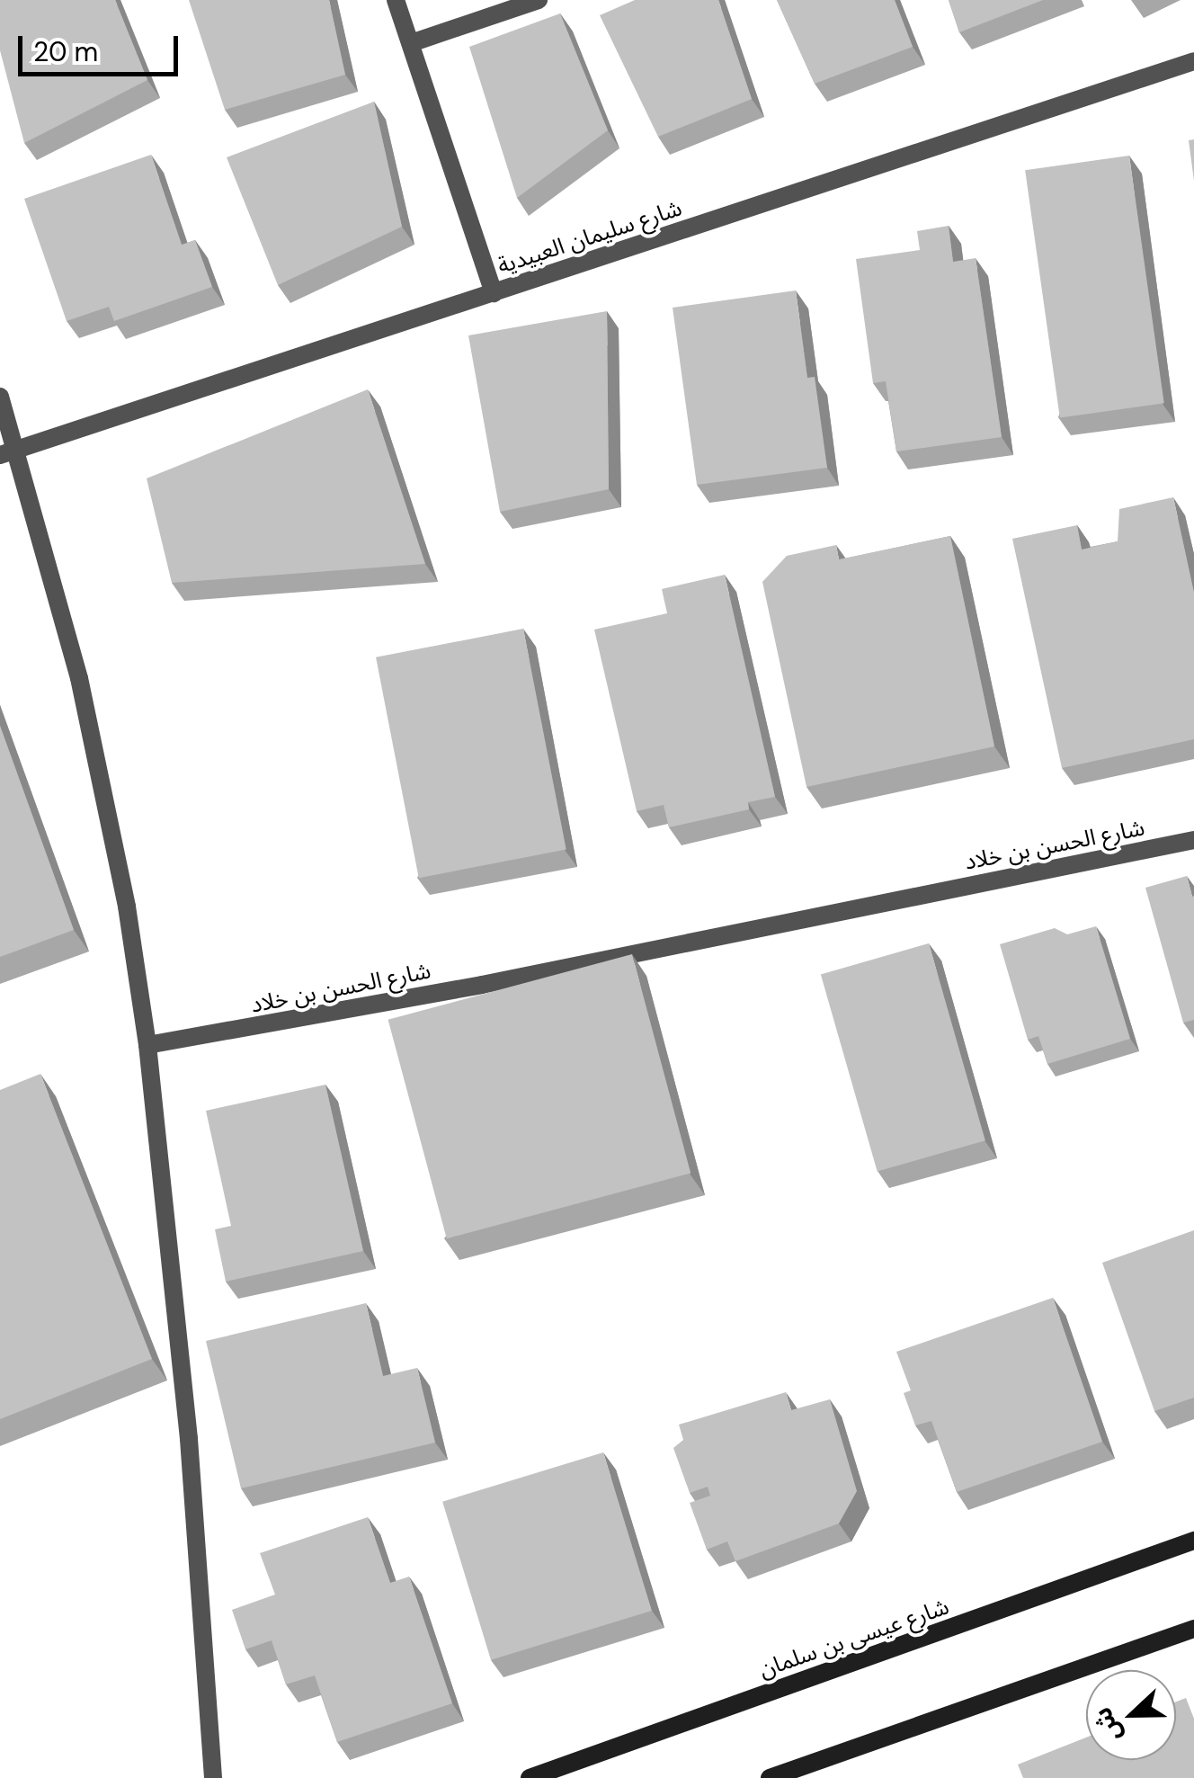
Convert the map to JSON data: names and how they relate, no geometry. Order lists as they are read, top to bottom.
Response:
{
  "streets": {
    "street": ["شارع سليمان العبيدية", "شارع الحسن بن خلاد", "شارع عيسى بن سلمان"]
  },
  "scale_bar": "20 m",
  "north": "left"
}
